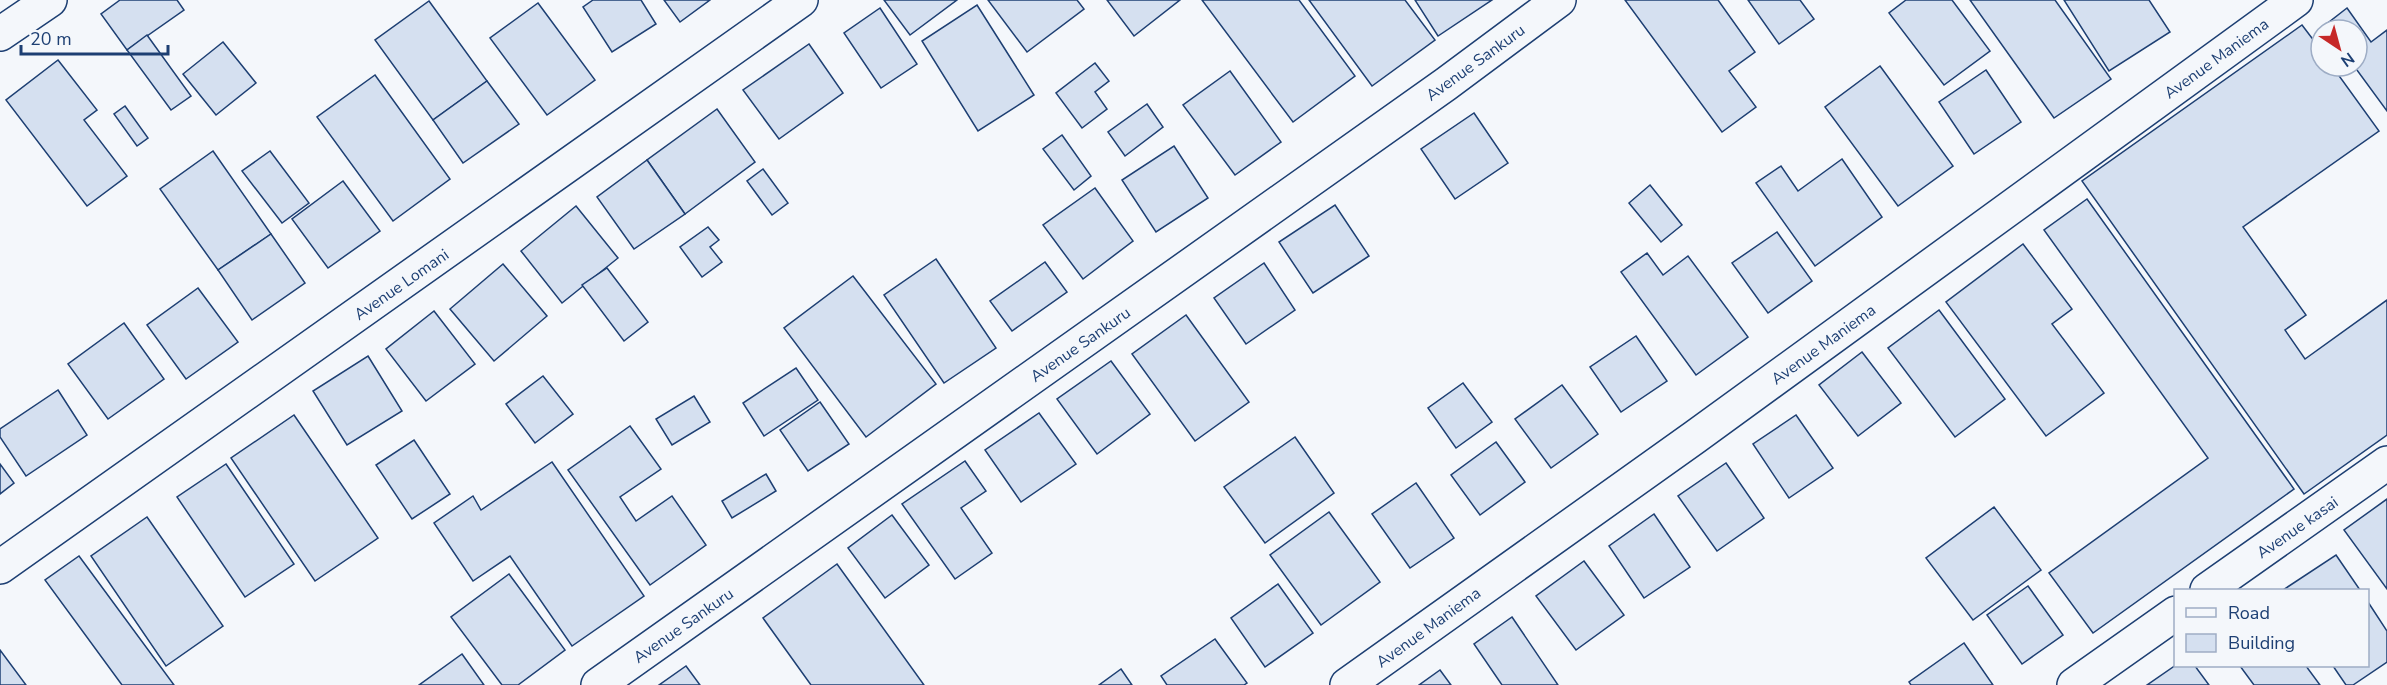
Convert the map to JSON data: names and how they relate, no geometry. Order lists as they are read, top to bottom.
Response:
{
  "streets": {
    "street": [
      "Avenue Maniema",
      "Avenue Sankuru",
      "Avenue Lomani",
      "Avenue kasai"
    ]
  },
  "legend": ["Road", "Building"],
  "scale_bar": "20 m",
  "north": "bottom right"
}
